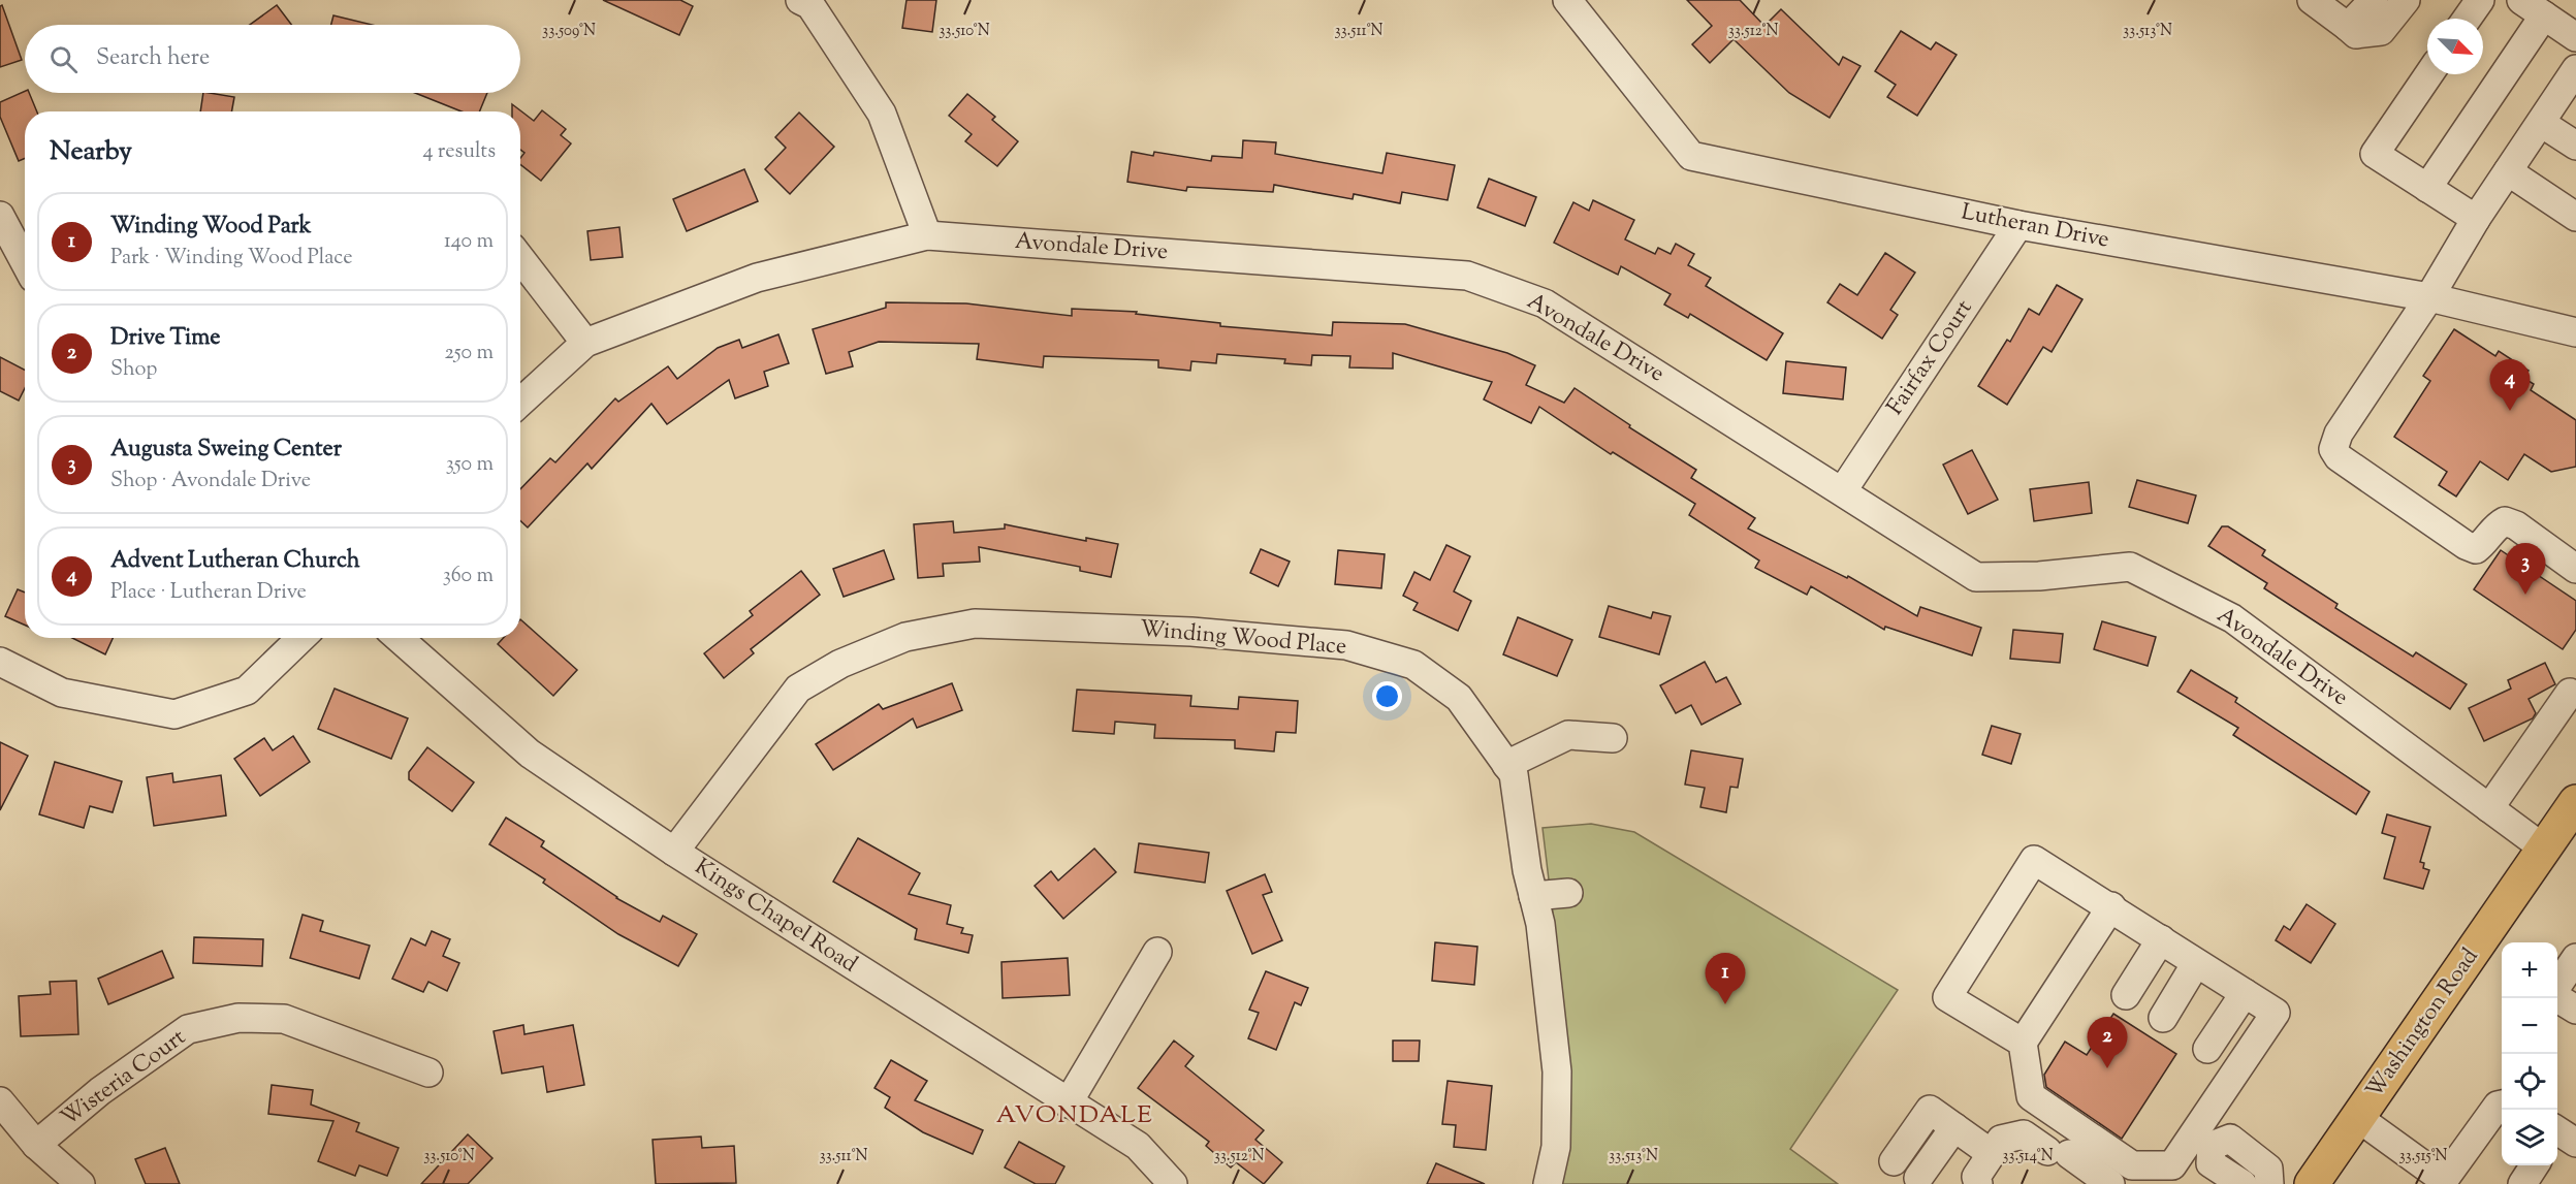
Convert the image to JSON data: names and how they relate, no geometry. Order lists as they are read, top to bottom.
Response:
{
  "streets": {
    "main road": ["Washington Road"],
    "street": [
      "Lutheran Drive",
      "Avondale Drive",
      "Fairfax Court",
      "Winding Wood Place",
      "Kings Chapel Road",
      "Wisteria Court"
    ]
  },
  "crossings": [
    ["Lutheran Drive", "Fairfax Court"],
    ["Avondale Drive", "Fairfax Court"],
    ["Avondale Drive", "Washington Road"],
    ["Winding Wood Place", "Kings Chapel Road"]
  ],
  "districts": ["AVONDALE"],
  "north": "bottom right",
  "page": {
    "search": "Search here",
    "heading": ["Nearby", "4 results"],
    "list": [
      {
        "mark": "1",
        "name": "Winding Wood Park",
        "note": "Park · Winding Wood Place",
        "value": "140 m"
      },
      {
        "mark": "2",
        "name": "Drive Time",
        "note": "Shop",
        "value": "250 m"
      },
      {
        "mark": "3",
        "name": "Augusta Sweing Center",
        "note": "Shop · Avondale Drive",
        "value": "350 m"
      },
      {
        "mark": "4",
        "name": "Advent Lutheran Church",
        "note": "Place · Lutheran Drive",
        "value": "360 m"
      }
    ],
    "pins": [
      "4",
      "3",
      "1",
      "2"
    ],
    "map_buttons": ["+", "−"]
  },
  "coordinates": [
    "33.510°N",
    "33.511°N",
    "33.512°N",
    "33.509°N",
    "33.513°N",
    "33.514°N",
    "33.515°N"
  ]
}
